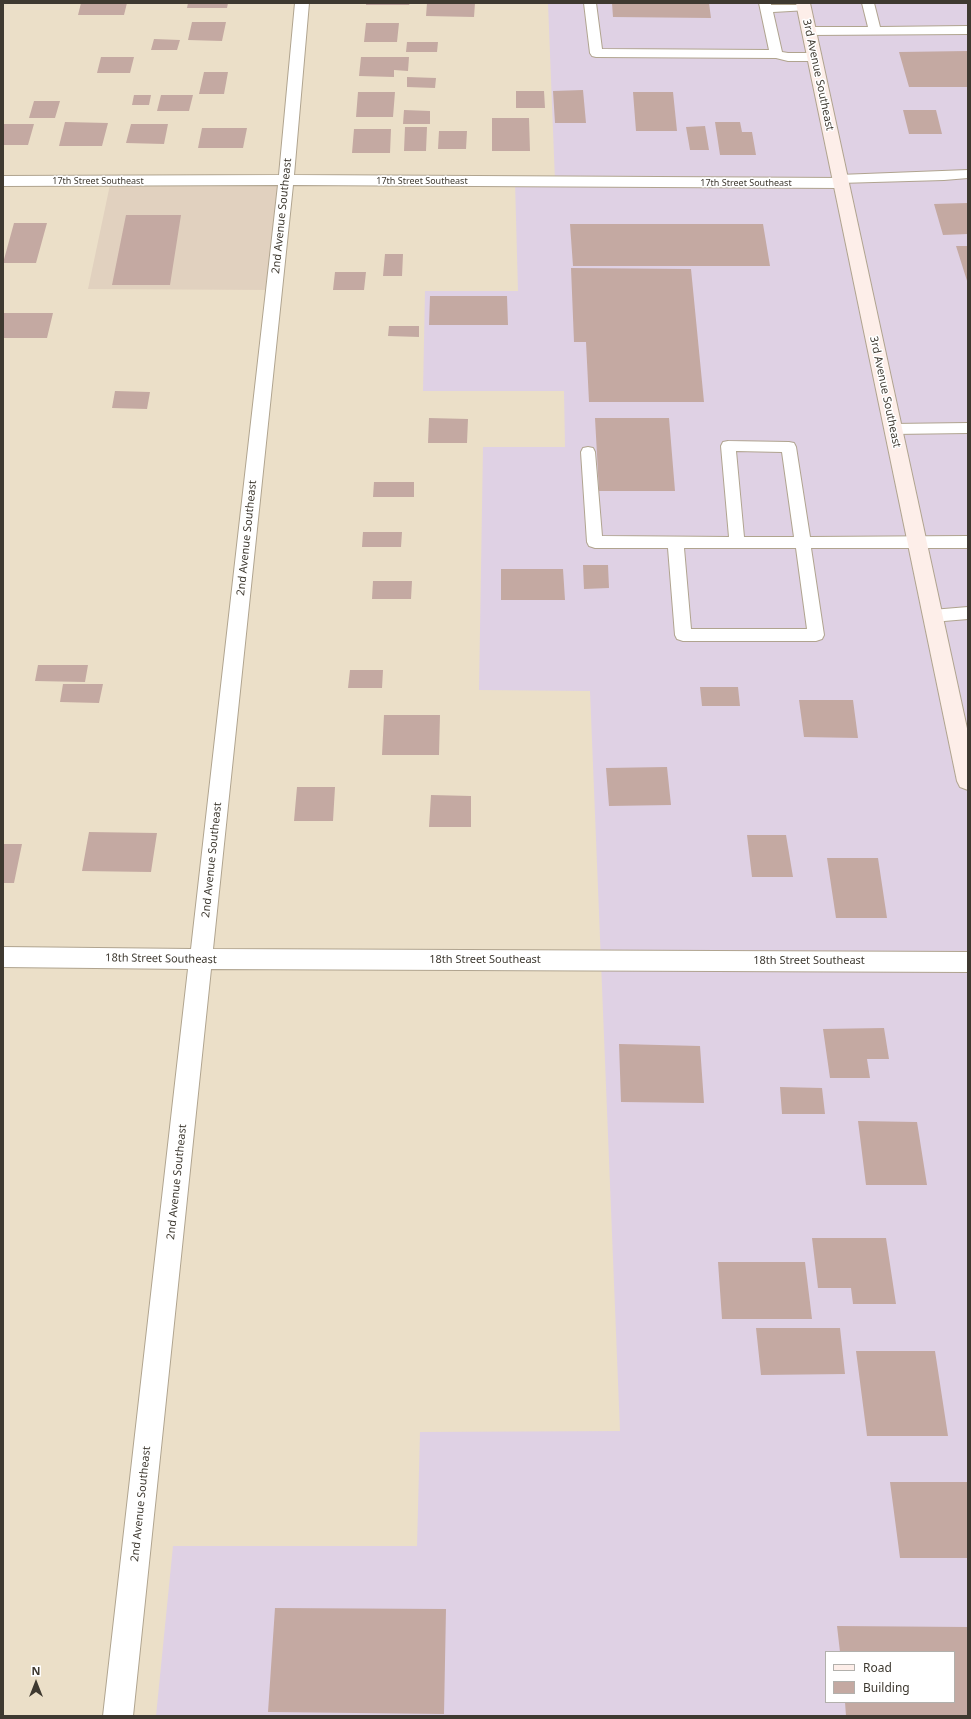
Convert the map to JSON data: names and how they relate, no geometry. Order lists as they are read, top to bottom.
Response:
{
  "streets": {
    "main road": ["3rd Avenue Southeast"],
    "street": ["17th Street Southeast", "2nd Avenue Southeast", "18th Street Southeast"]
  },
  "crossings": [
    ["3rd Avenue Southeast", "17th Street Southeast"],
    ["17th Street Southeast", "2nd Avenue Southeast"],
    ["2nd Avenue Southeast", "18th Street Southeast"]
  ],
  "legend": ["Road", "Building"],
  "north": "top"
}
